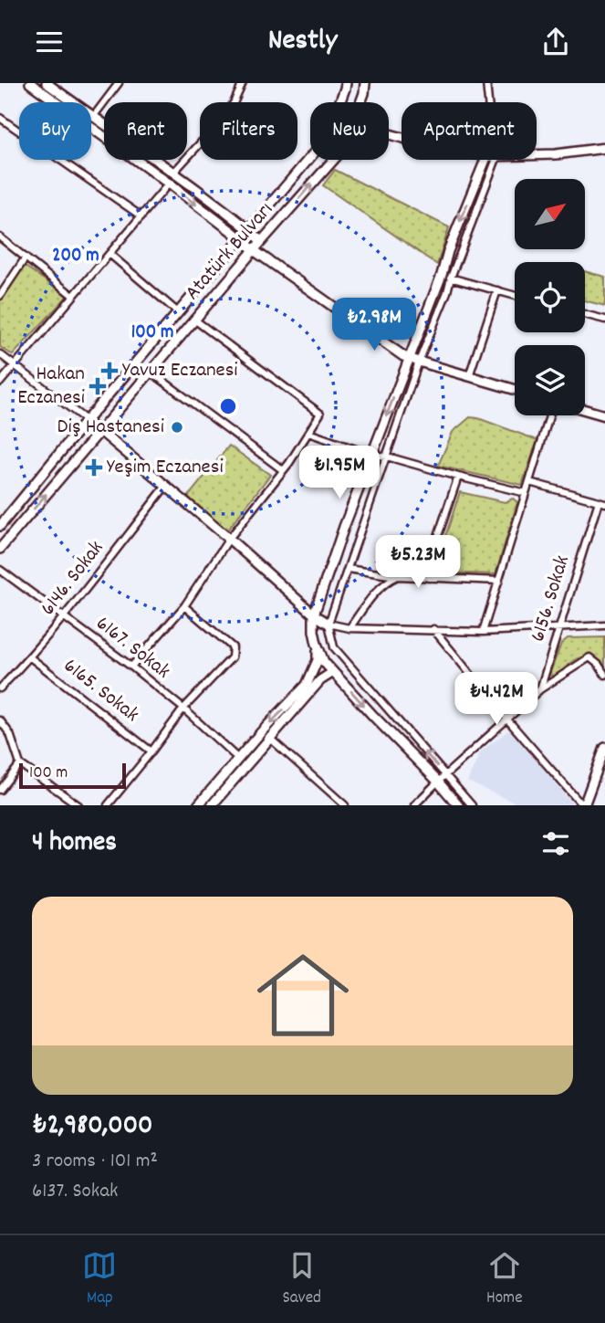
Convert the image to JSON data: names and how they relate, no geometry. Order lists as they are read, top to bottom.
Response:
{
  "streets": {
    "street": [
      "Atatürk Bulvarı",
      "6146. Sokak",
      "6156. Sokak",
      "6167. Sokak",
      "6165. Sokak"
    ]
  },
  "crossings": [
    ["6146. Sokak", "6167. Sokak"],
    ["6146. Sokak", "6165. Sokak"]
  ],
  "places": {
    "health": ["Yavuz Eczanesi", "Hakan Eczanesi", "Yeşim Eczanesi"],
    "other": ["Diş Hastanesi"]
  },
  "scale_bar": "100 m",
  "north": "top right",
  "page": {
    "header": "Nestly",
    "chip": [
      "Buy",
      "Rent",
      "Filters",
      "New",
      "Apartment"
    ],
    "price": [
      "₺2.98M",
      "₺1.95M",
      "₺5.23M",
      "₺4.42M"
    ],
    "scale": "100 m",
    "heading": "4 homes",
    "list": [
      {
        "name": "₺2,980,000",
        "note": "3 rooms · 101 m² · 6137. Sokak"
      }
    ],
    "tabs": ["Map", "Saved", "Home"]
  },
  "rings": ["200 m", "100 m"]
}
